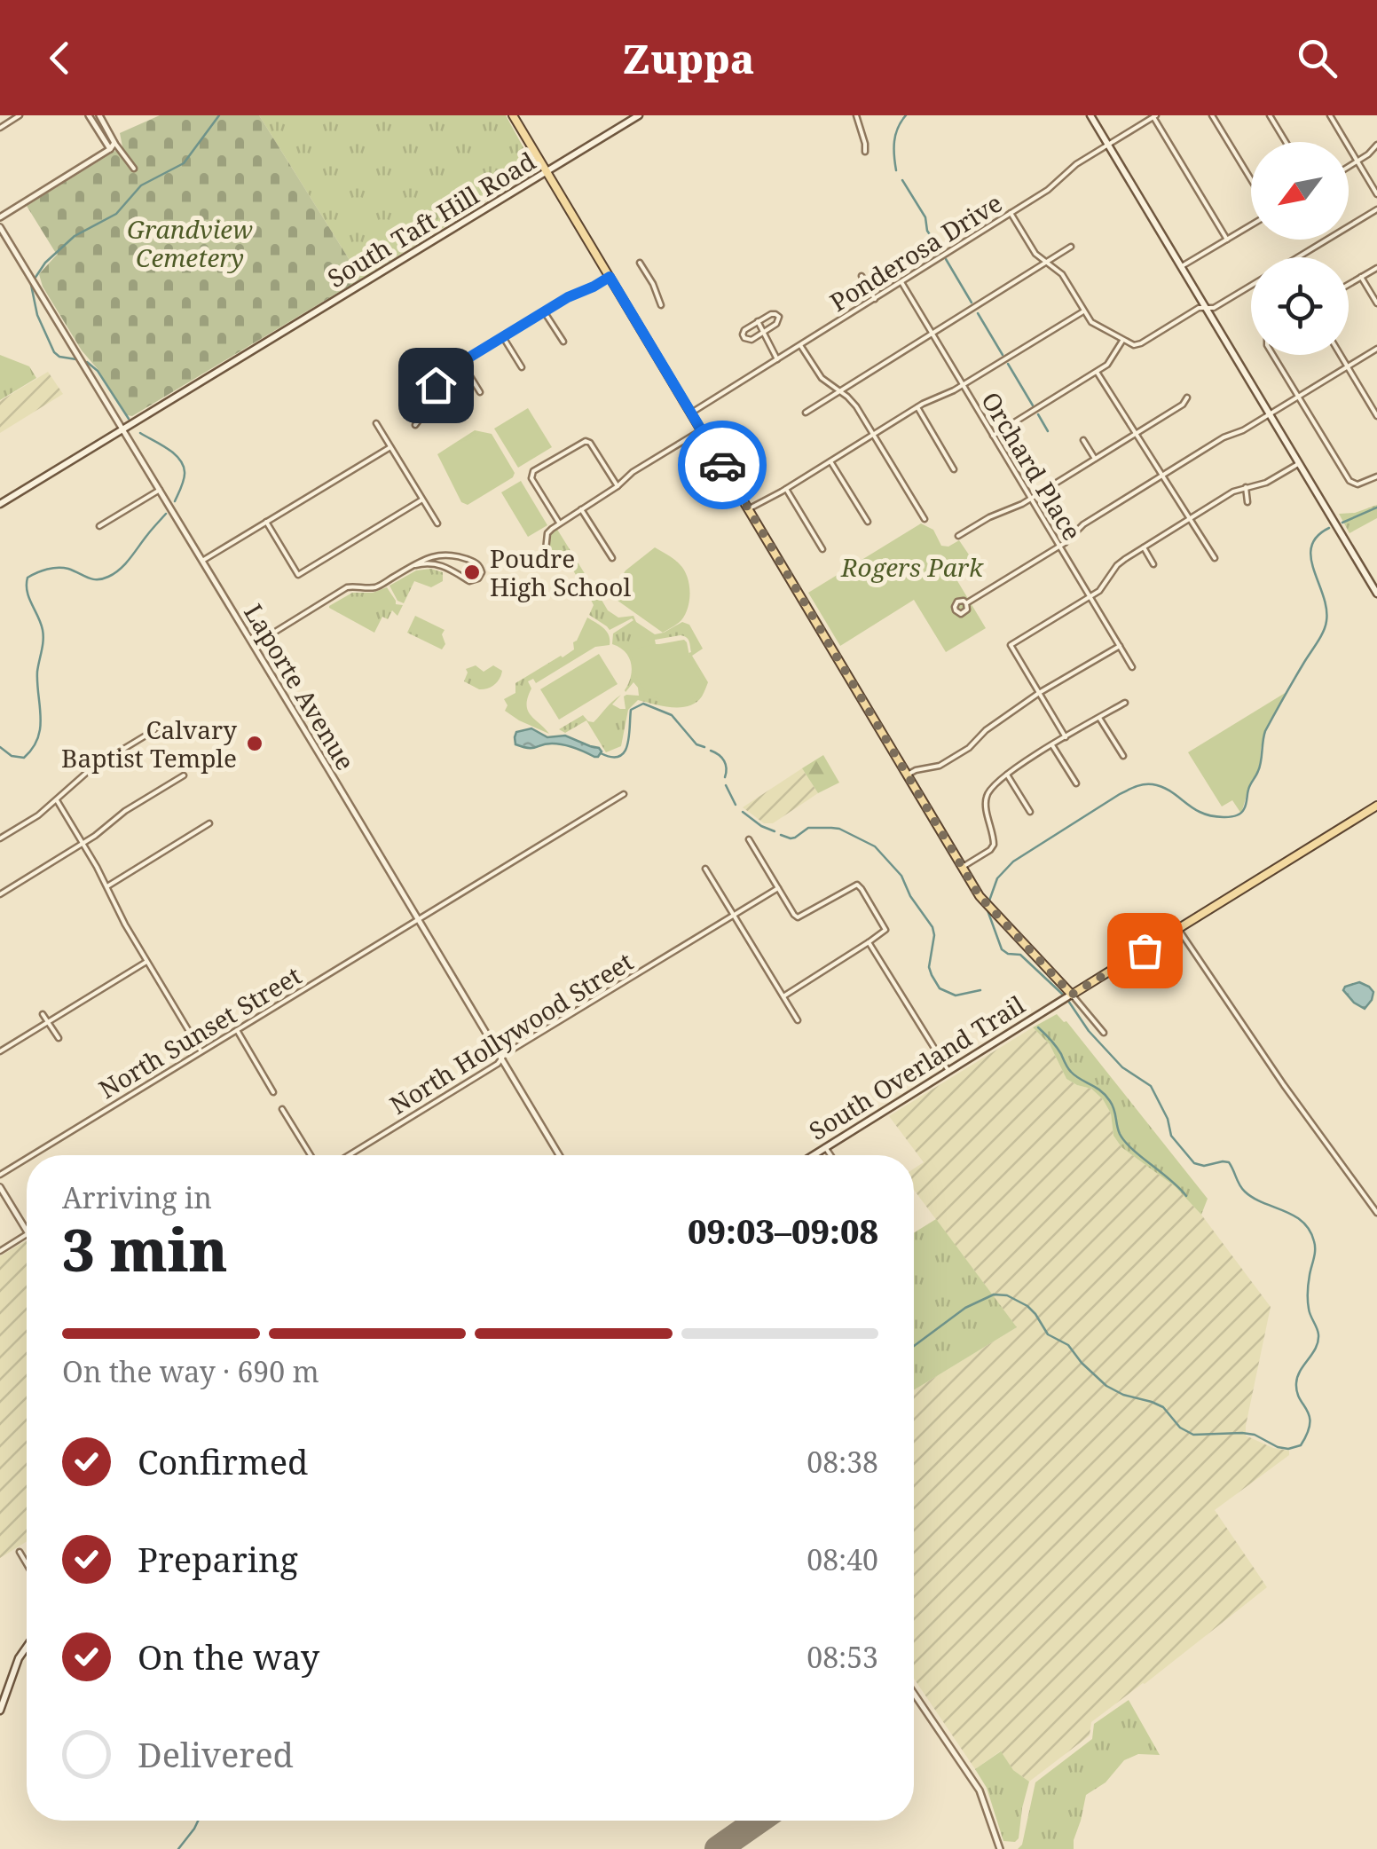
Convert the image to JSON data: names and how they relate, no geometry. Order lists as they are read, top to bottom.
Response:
{
  "streets": {
    "main road": ["South Taft Hill Road", "South Overland Trail"],
    "street": [
      "Ponderosa Drive",
      "Orchard Place",
      "Laporte Avenue",
      "North Sunset Street",
      "North Hollywood Street"
    ]
  },
  "crossings": [
    ["South Taft Hill Road", "Laporte Avenue"],
    ["Ponderosa Drive", "Orchard Place"],
    ["Laporte Avenue", "North Sunset Street"],
    ["Laporte Avenue", "North Hollywood Street"]
  ],
  "parks": ["Grandview Cemetery", "Rogers Park"],
  "places": ["Poudre High School", "Calvary Baptist Temple"],
  "north": "bottom left",
  "page": {
    "header": "Zuppa",
    "heading": ["3 min", "Arriving in", "09:03–09:08"],
    "bar": "On the way · 690 m",
    "list": [
      ["Confirmed", "08:38"],
      ["Preparing", "08:40"],
      ["On the way", "08:53"],
      "Delivered"
    ]
  }
}
